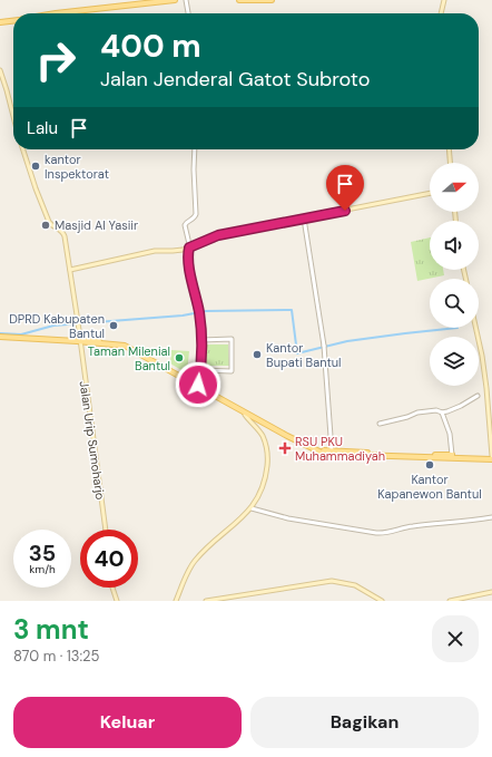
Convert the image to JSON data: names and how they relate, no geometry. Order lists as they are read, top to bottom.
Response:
{
  "streets": {
    "main road": ["Jalan Urip Sumoharjo"]
  },
  "places": {
    "other": [
      "kantor Inspektorat",
      "Masjid Al Yasiir",
      "DPRD Kabupaten Bantul",
      "Kantor Bupati Bantul",
      "Taman Milenial Bantul",
      "Kantor Kapanewon Bantul"
    ],
    "health": ["RSU PKU Muhammadiyah"]
  },
  "north": "right",
  "page": {
    "turn": ["400 m", "Jalan Jenderal Gatot Subroto"],
    "then": "Lalu",
    "speed": "35 km/h",
    "limit": "40",
    "heading": ["3 mnt", "870 m · 13:25"],
    "buttons": ["Keluar", "Bagikan"]
  }
}
